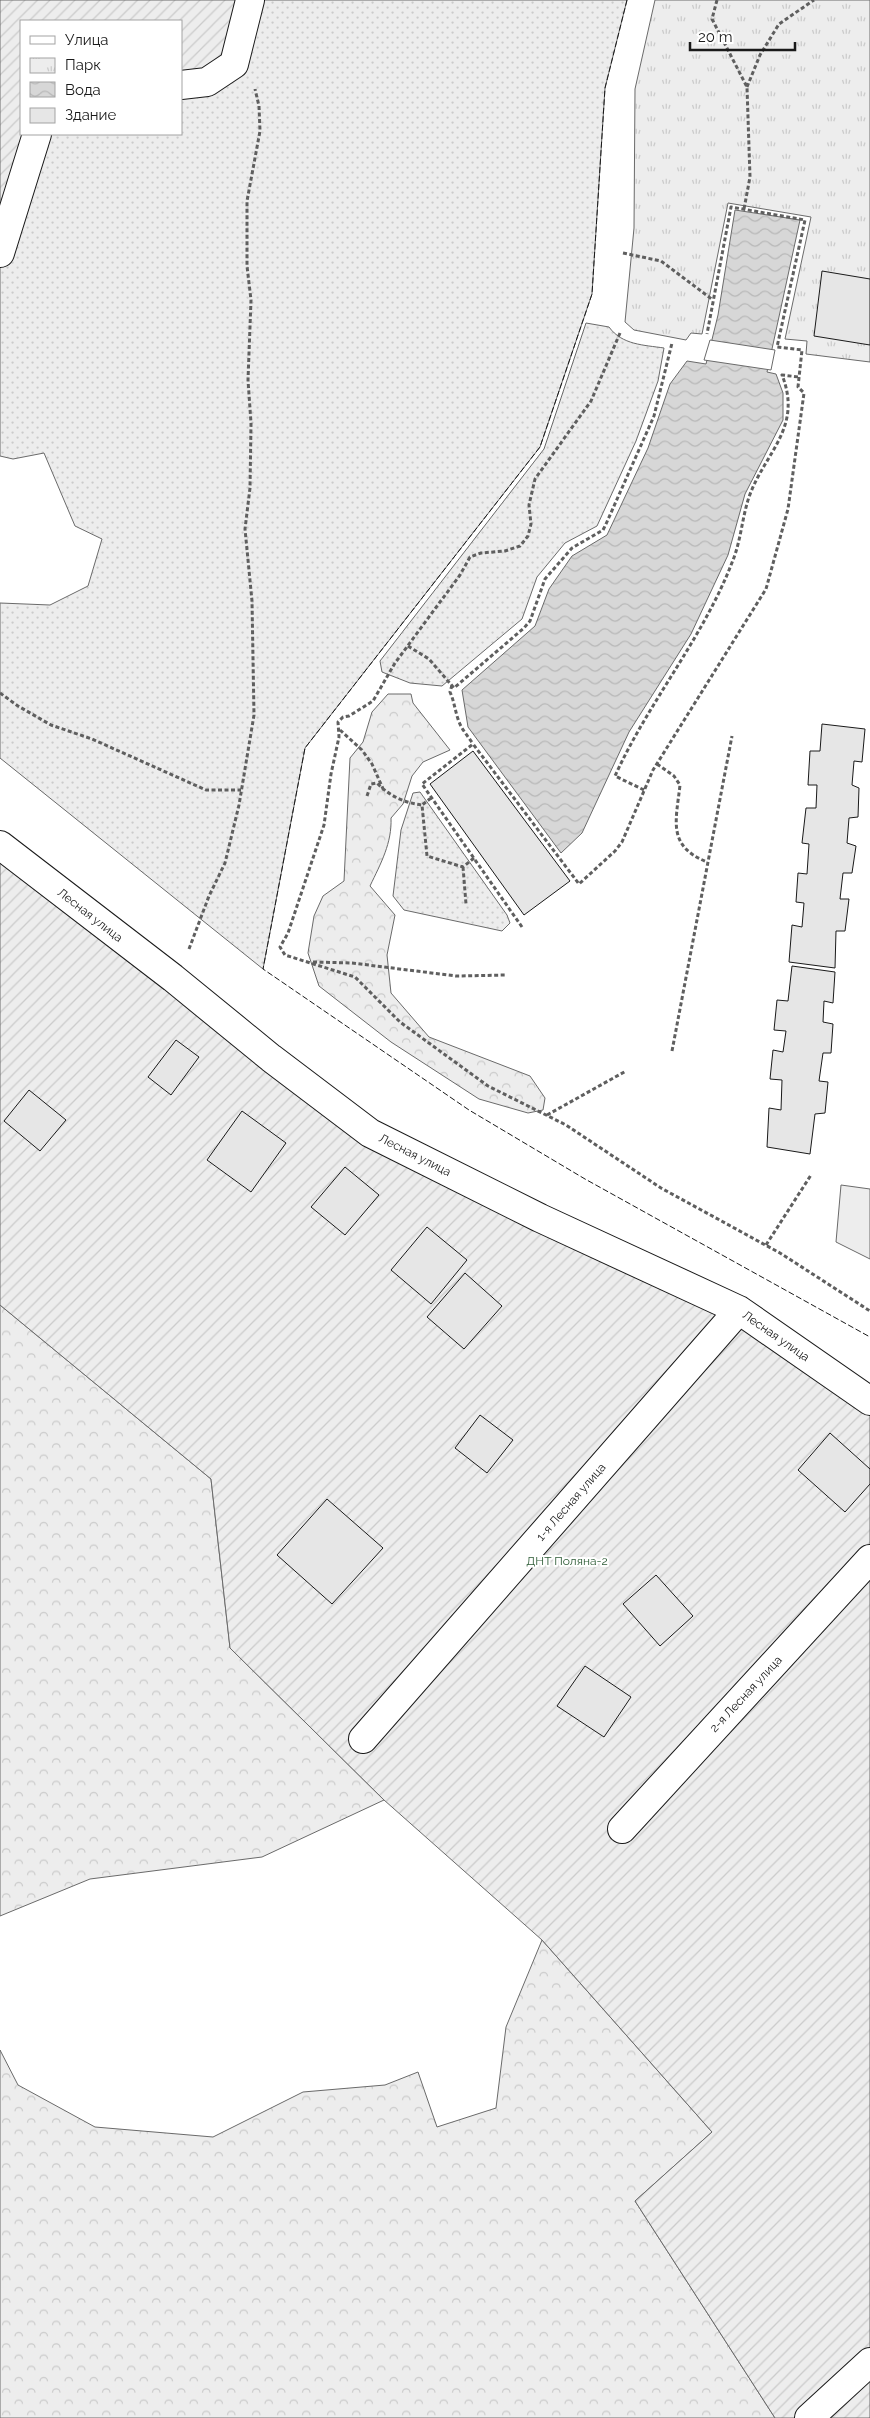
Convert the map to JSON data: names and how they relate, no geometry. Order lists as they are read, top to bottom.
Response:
{
  "streets": {
    "street": ["Лесная улица", "1-я Лесная улица", "2-я Лесная улица"]
  },
  "crossings": [
    ["Лесная улица", "1-я Лесная улица"]
  ],
  "parks": ["ДНТ Поляна-2"],
  "legend": [
    "Улица",
    "Парк",
    "Вода",
    "Здание"
  ],
  "scale_bar": "20 m"
}
